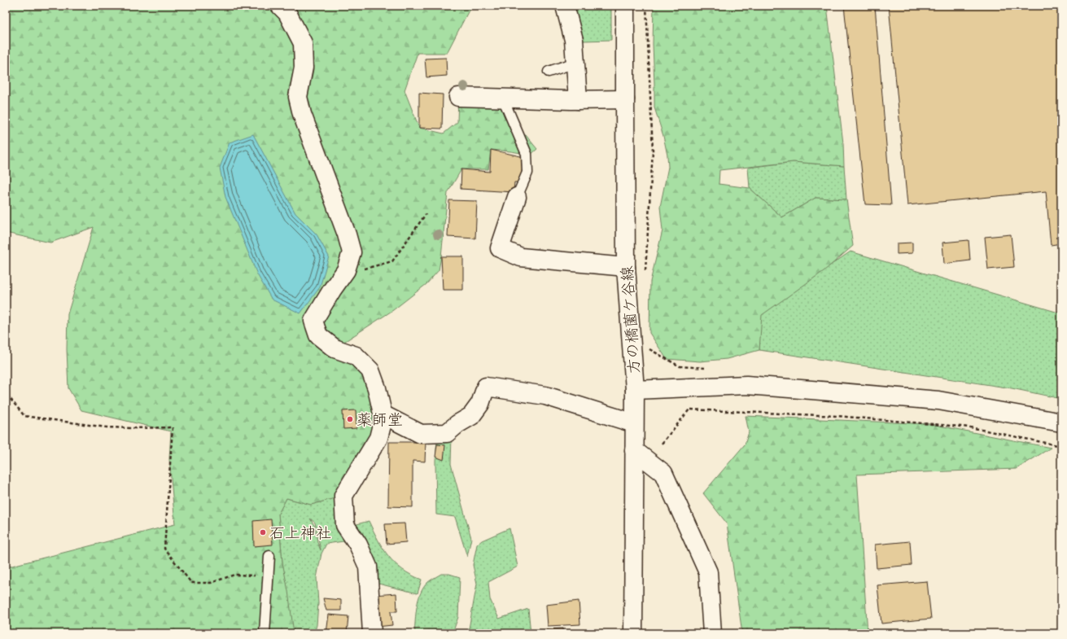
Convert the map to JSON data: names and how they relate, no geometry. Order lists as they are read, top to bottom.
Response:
{
  "streets": {
    "street": ["方の橋薗ケ谷線"]
  },
  "places": ["薬師堂", "石上神社"]
}
